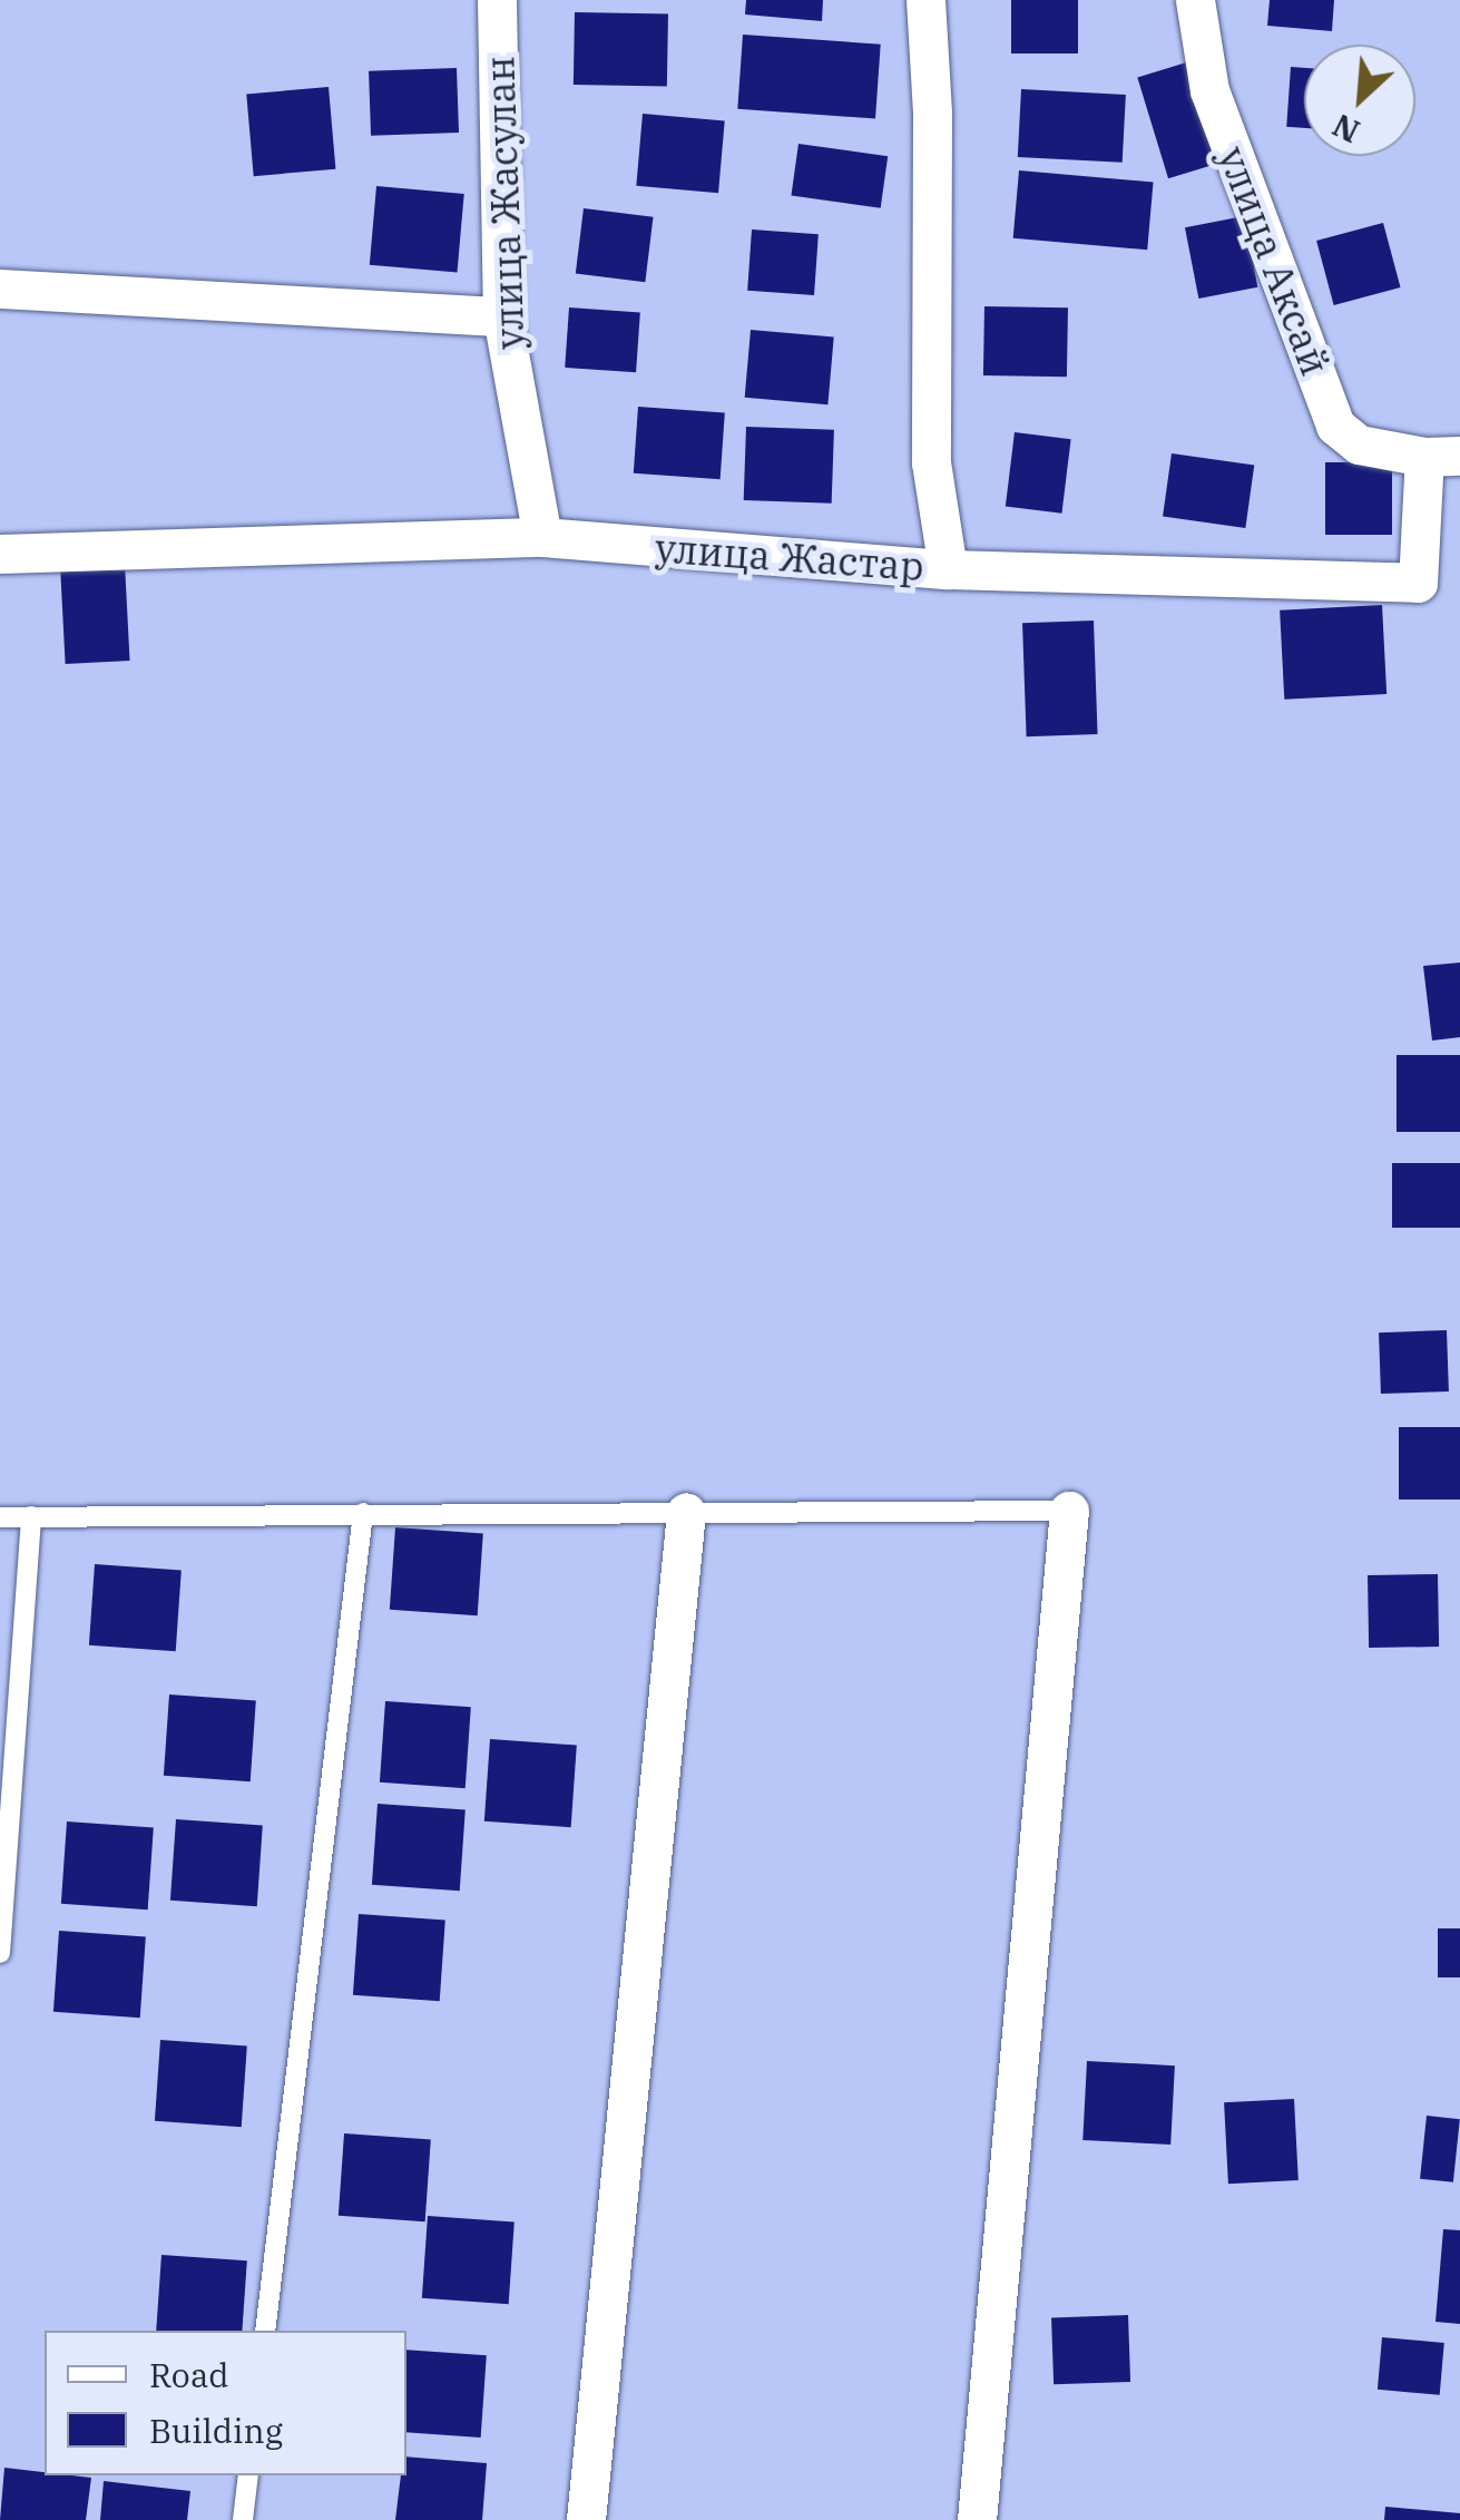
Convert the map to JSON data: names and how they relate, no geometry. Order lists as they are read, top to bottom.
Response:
{
  "streets": {
    "street": ["улица Жасулан", "улица Аксай", "улица Жастар"]
  },
  "crossings": [
    ["улица Жасулан", "улица Жастар"],
    ["улица Аксай", "улица Жастар"]
  ],
  "legend": ["Road", "Building"],
  "north": "bottom left"
}
